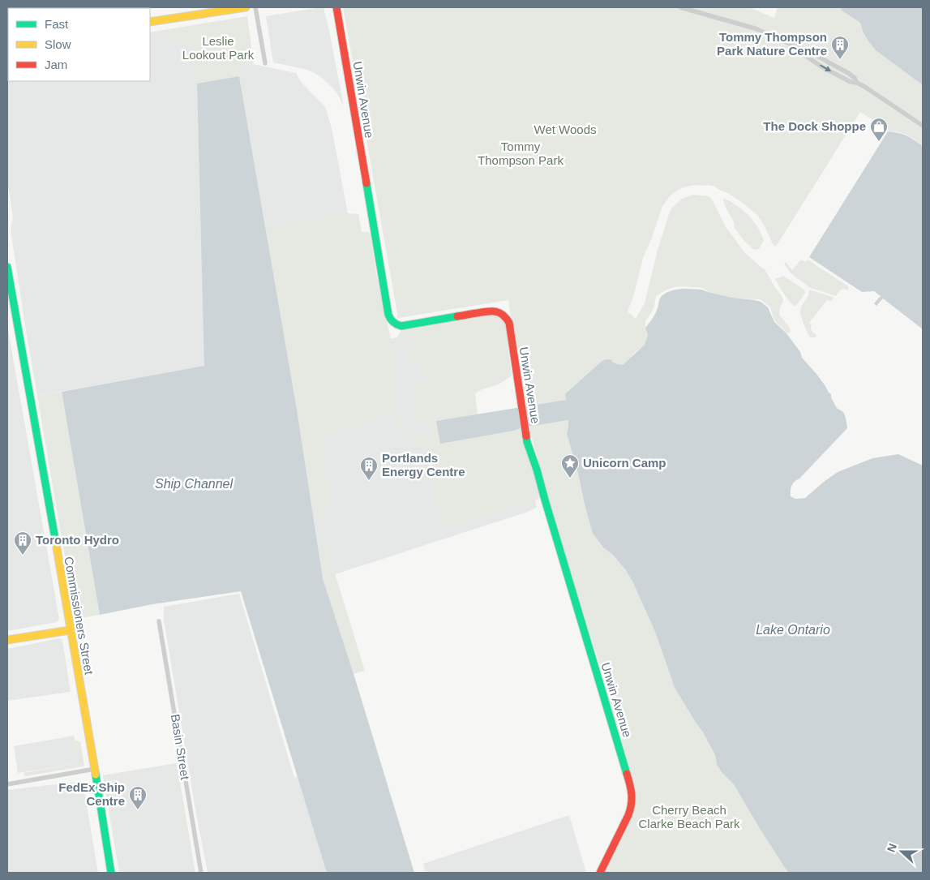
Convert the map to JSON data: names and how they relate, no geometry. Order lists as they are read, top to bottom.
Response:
{
  "streets": {
    "street": ["Unwin Avenue", "Commissioners Street", "Basin Street"]
  },
  "water": ["Ship Channel", "Lake Ontario"],
  "parks": [
    "Leslie Lookout Park",
    "Wet Woods",
    "Tommy Thompson Park",
    "Cherry Beach Clarke Beach Park"
  ],
  "places": {
    "building": [
      "Tommy Thompson Park Nature Centre",
      "Portlands Energy Centre",
      "Toronto Hydro",
      "FedEx Ship Centre"
    ],
    "shop": ["The Dock Shoppe"],
    "place": ["Unicorn Camp"]
  },
  "legend": ["Fast", "Slow", "Jam"],
  "north": "left"
}
